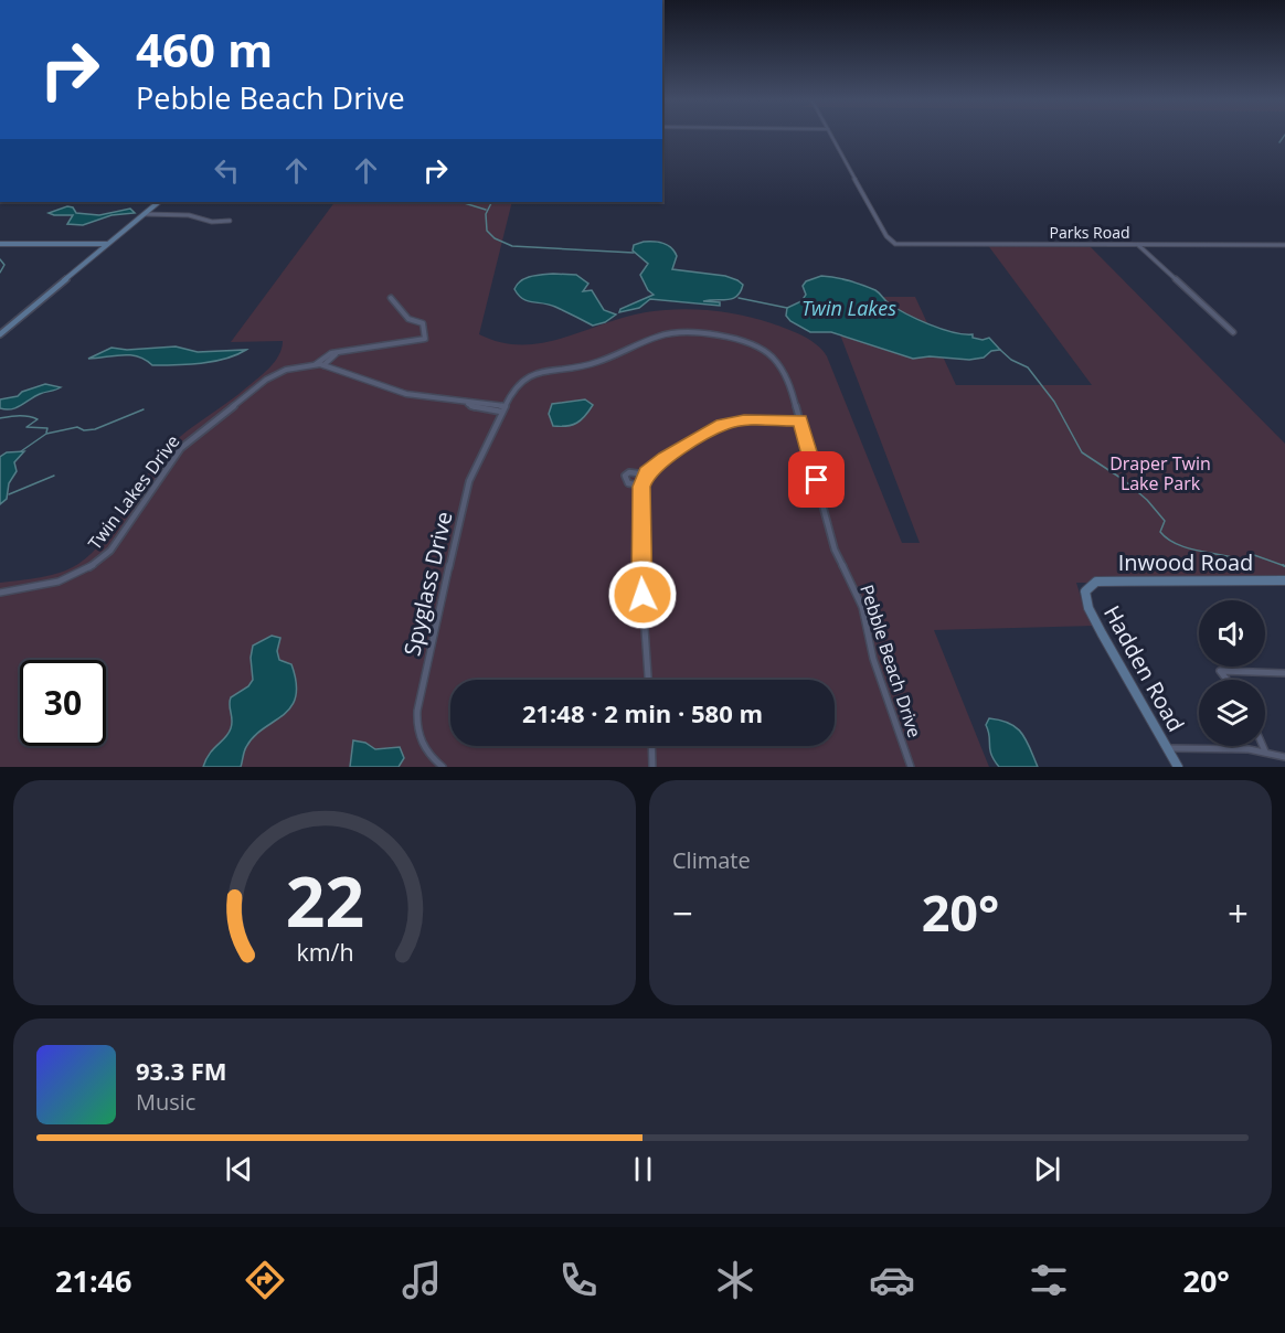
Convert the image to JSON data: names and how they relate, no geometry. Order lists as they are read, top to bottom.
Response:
{
  "streets": {
    "street": [
      "Parks Road",
      "Twin Lakes Drive",
      "Inwood Road",
      "Spyglass Drive",
      "Pebble Beach Drive",
      "Hadden Road"
    ]
  },
  "crossings": [
    ["Twin Lakes Drive", "Spyglass Drive"],
    ["Twin Lakes Drive", "Pebble Beach Drive"],
    ["Inwood Road", "Hadden Road"],
    ["Spyglass Drive", "Pebble Beach Drive"]
  ],
  "water": ["Twin Lakes"],
  "parks": ["Draper Twin Lake Park"],
  "page": {
    "turn": ["460 m", "Pebble Beach Drive"],
    "limit": "30",
    "trip": "21:48 · 2 min · 580 m",
    "tile": "Climate",
    "heat": ["−", "20°", "+"],
    "song": ["93.3 FM", "Music"],
    "tabs": ["21:46", "20°"],
    "gauge": ["22", "km/h"]
  }
}
